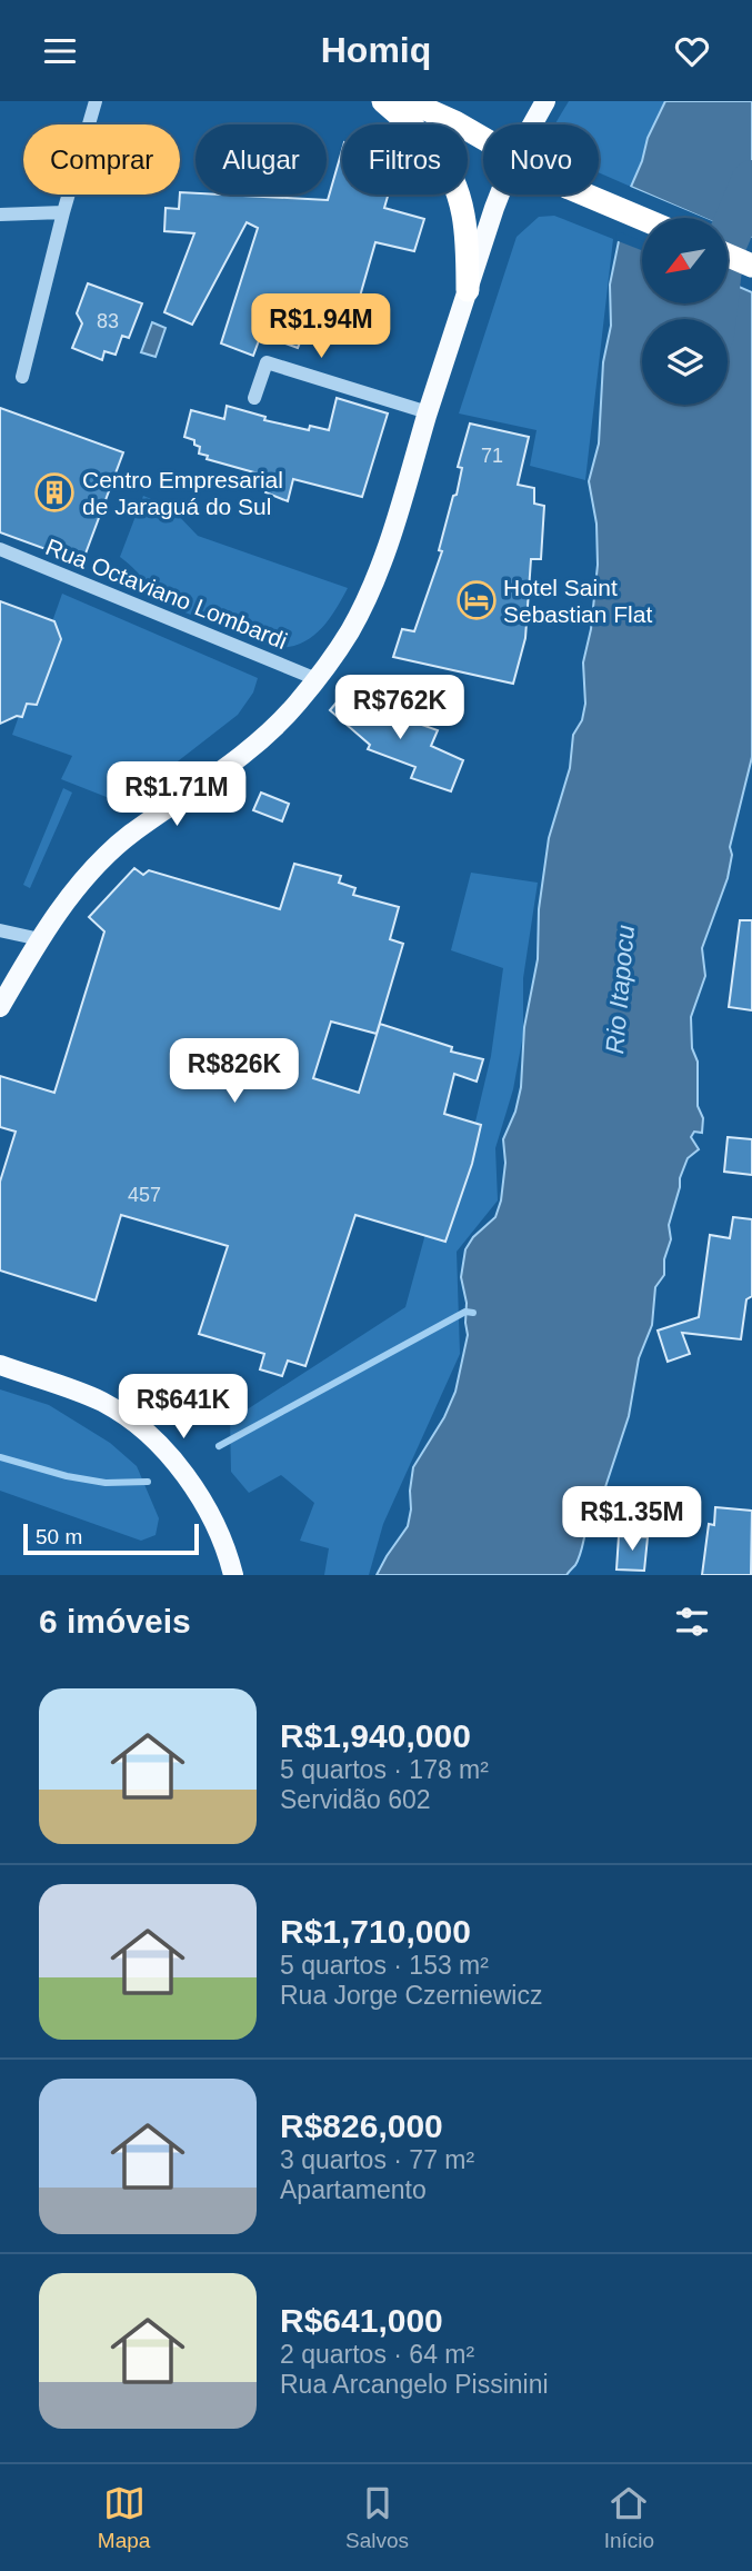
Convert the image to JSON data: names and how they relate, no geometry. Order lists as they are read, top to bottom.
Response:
{
  "streets": {
    "street": ["Rua Octaviano Lombardi"]
  },
  "water": ["Rio Itapocu"],
  "places": {
    "building": ["Centro Empresarial de Jaraguá do Sul"],
    "hotel": ["Hotel Saint Sebastian Flat"]
  },
  "house_numbers": ["83", "71", "457"],
  "scale_bar": "50 m",
  "north": "bottom left",
  "page": {
    "header": "Homiq",
    "chip": [
      "Comprar",
      "Alugar",
      "Filtros",
      "Novo"
    ],
    "price": [
      "R$1.94M",
      "R$762K",
      "R$1.71M",
      "R$826K",
      "R$641K",
      "R$1.35M"
    ],
    "scale": "50 m",
    "heading": "6 imóveis",
    "list": [
      {
        "name": "R$1,940,000",
        "note": "5 quartos · 178 m² · Servidão 602"
      },
      {
        "name": "R$1,710,000",
        "note": "5 quartos · 153 m² · Rua Jorge Czerniewicz"
      },
      {
        "name": "R$826,000",
        "note": "3 quartos · 77 m² · Apartamento"
      },
      {
        "name": "R$641,000",
        "note": "2 quartos · 64 m² · Rua Arcangelo Pissinini"
      }
    ],
    "tabs": ["Mapa", "Salvos", "Início"]
  }
}
